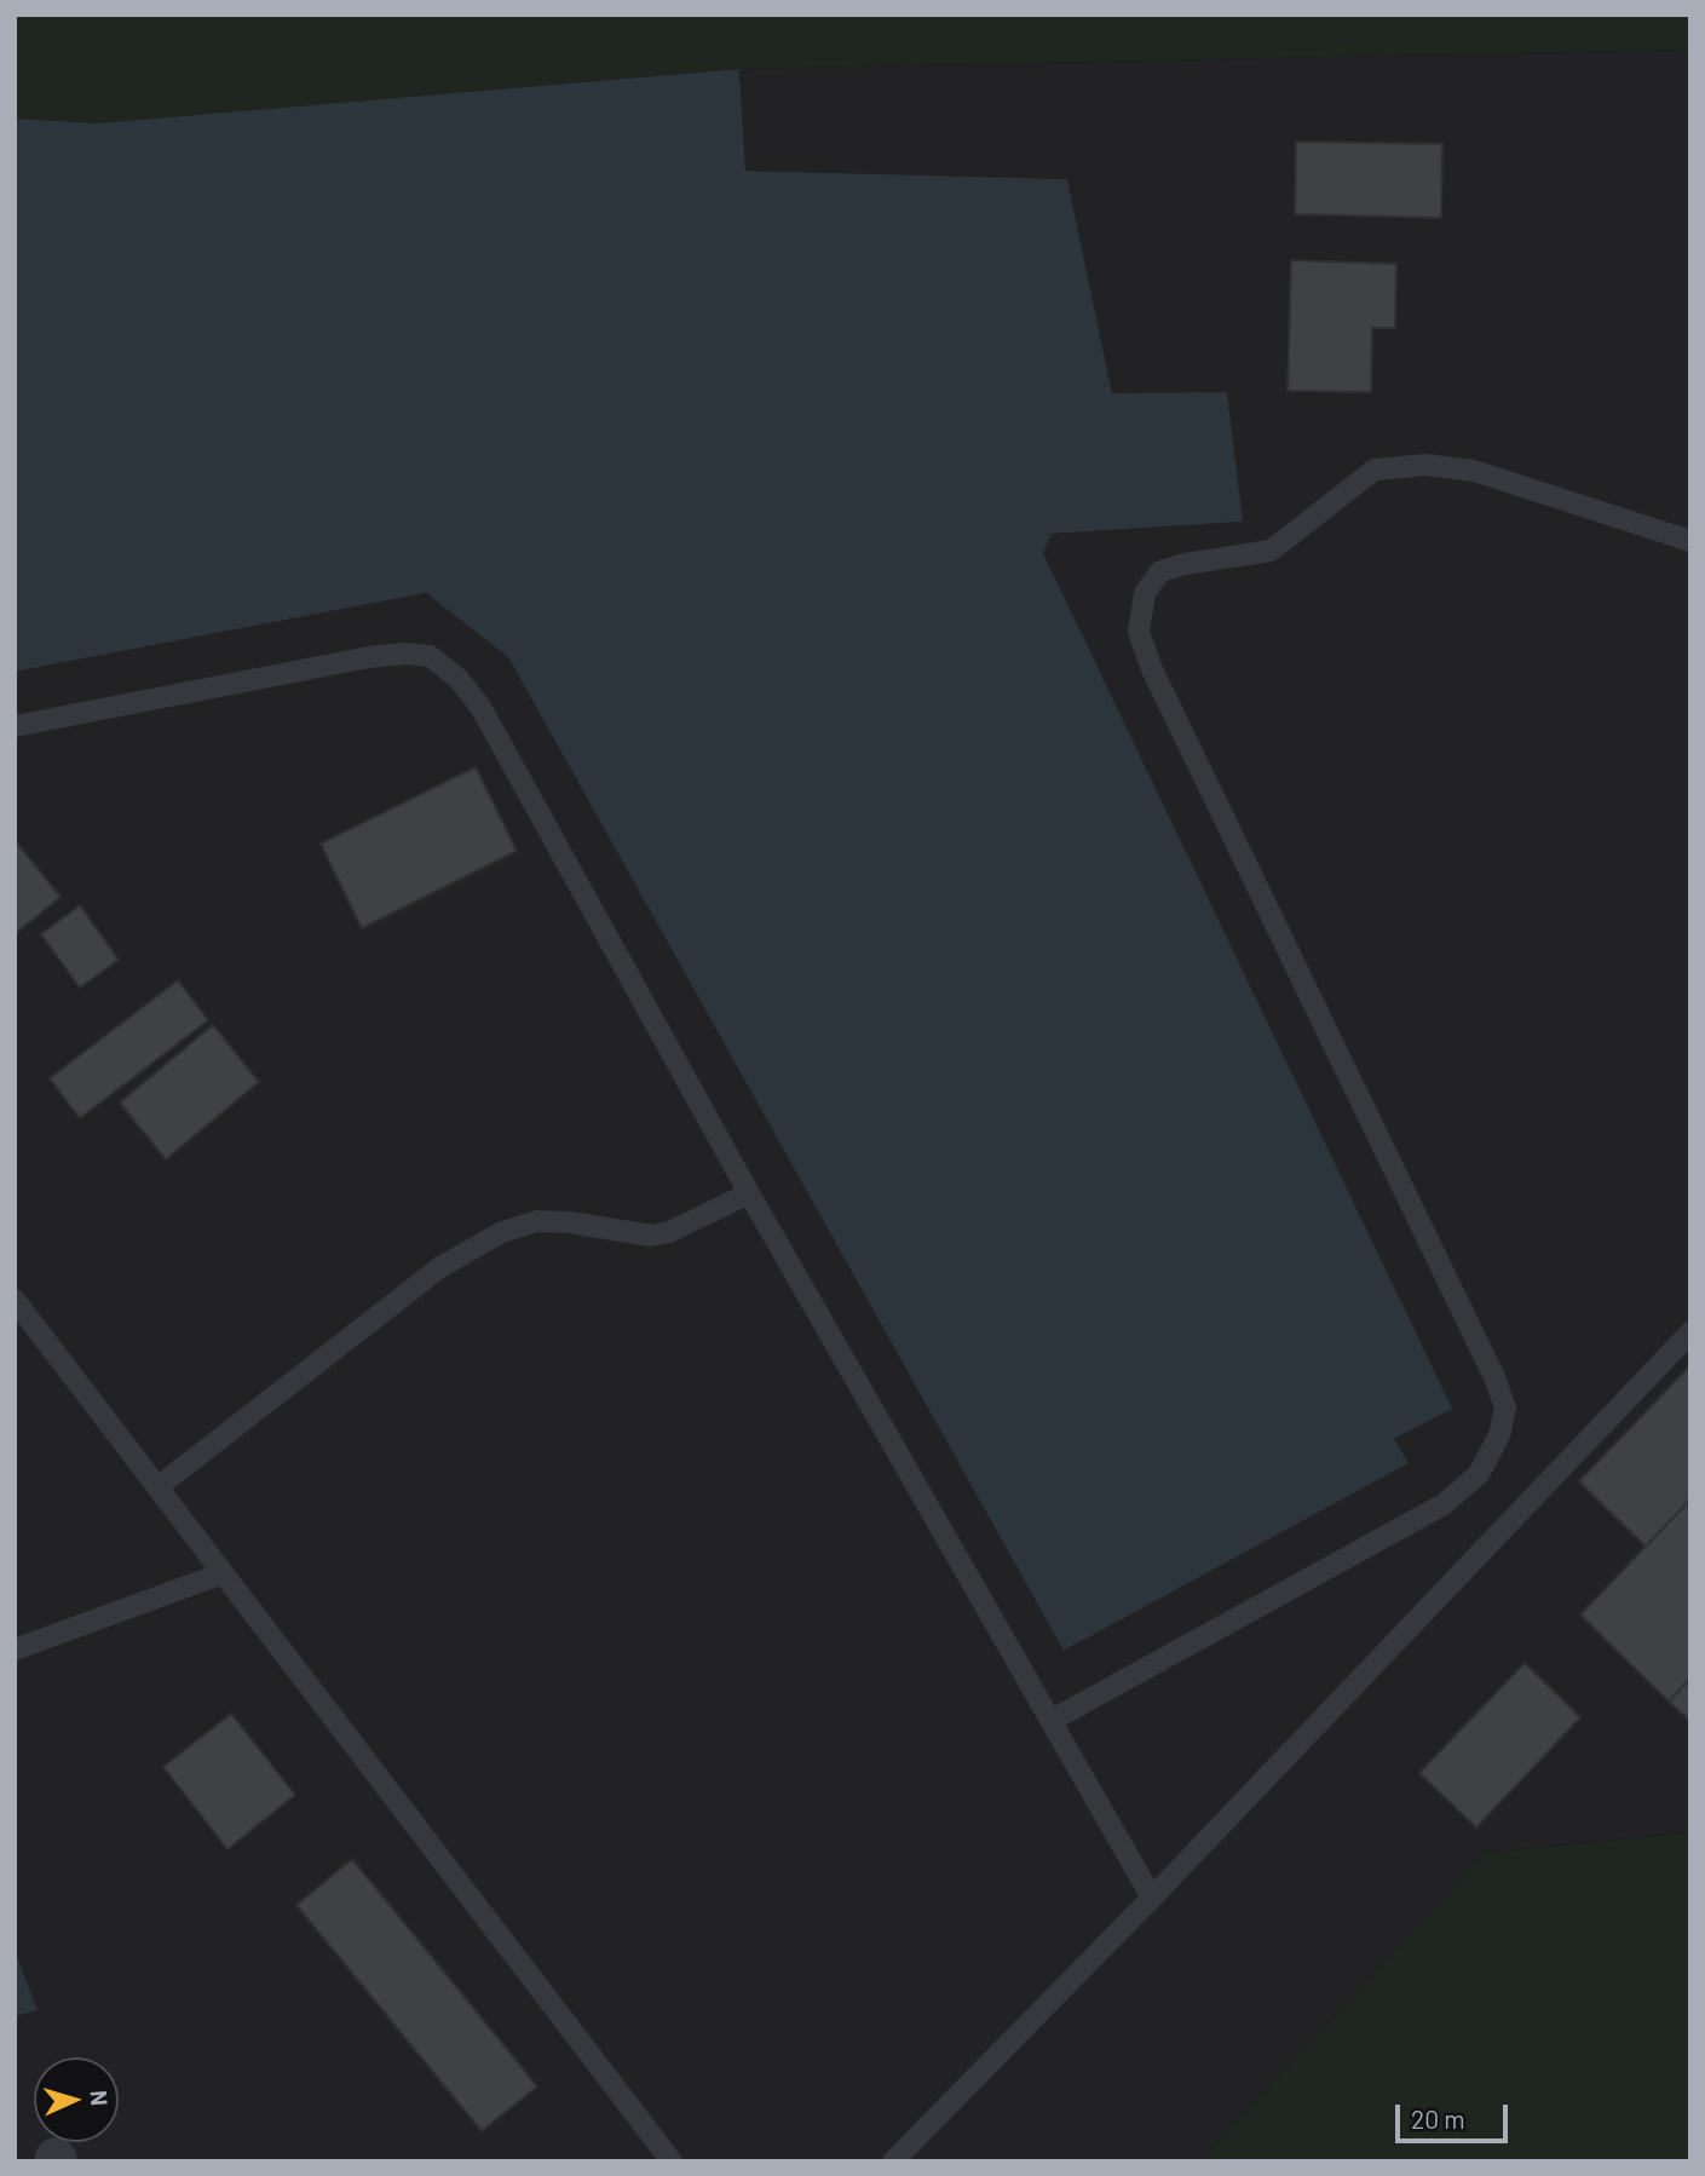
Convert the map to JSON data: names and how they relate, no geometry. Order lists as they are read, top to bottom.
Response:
{
  "scale_bar": "20 m",
  "north": "right"
}
